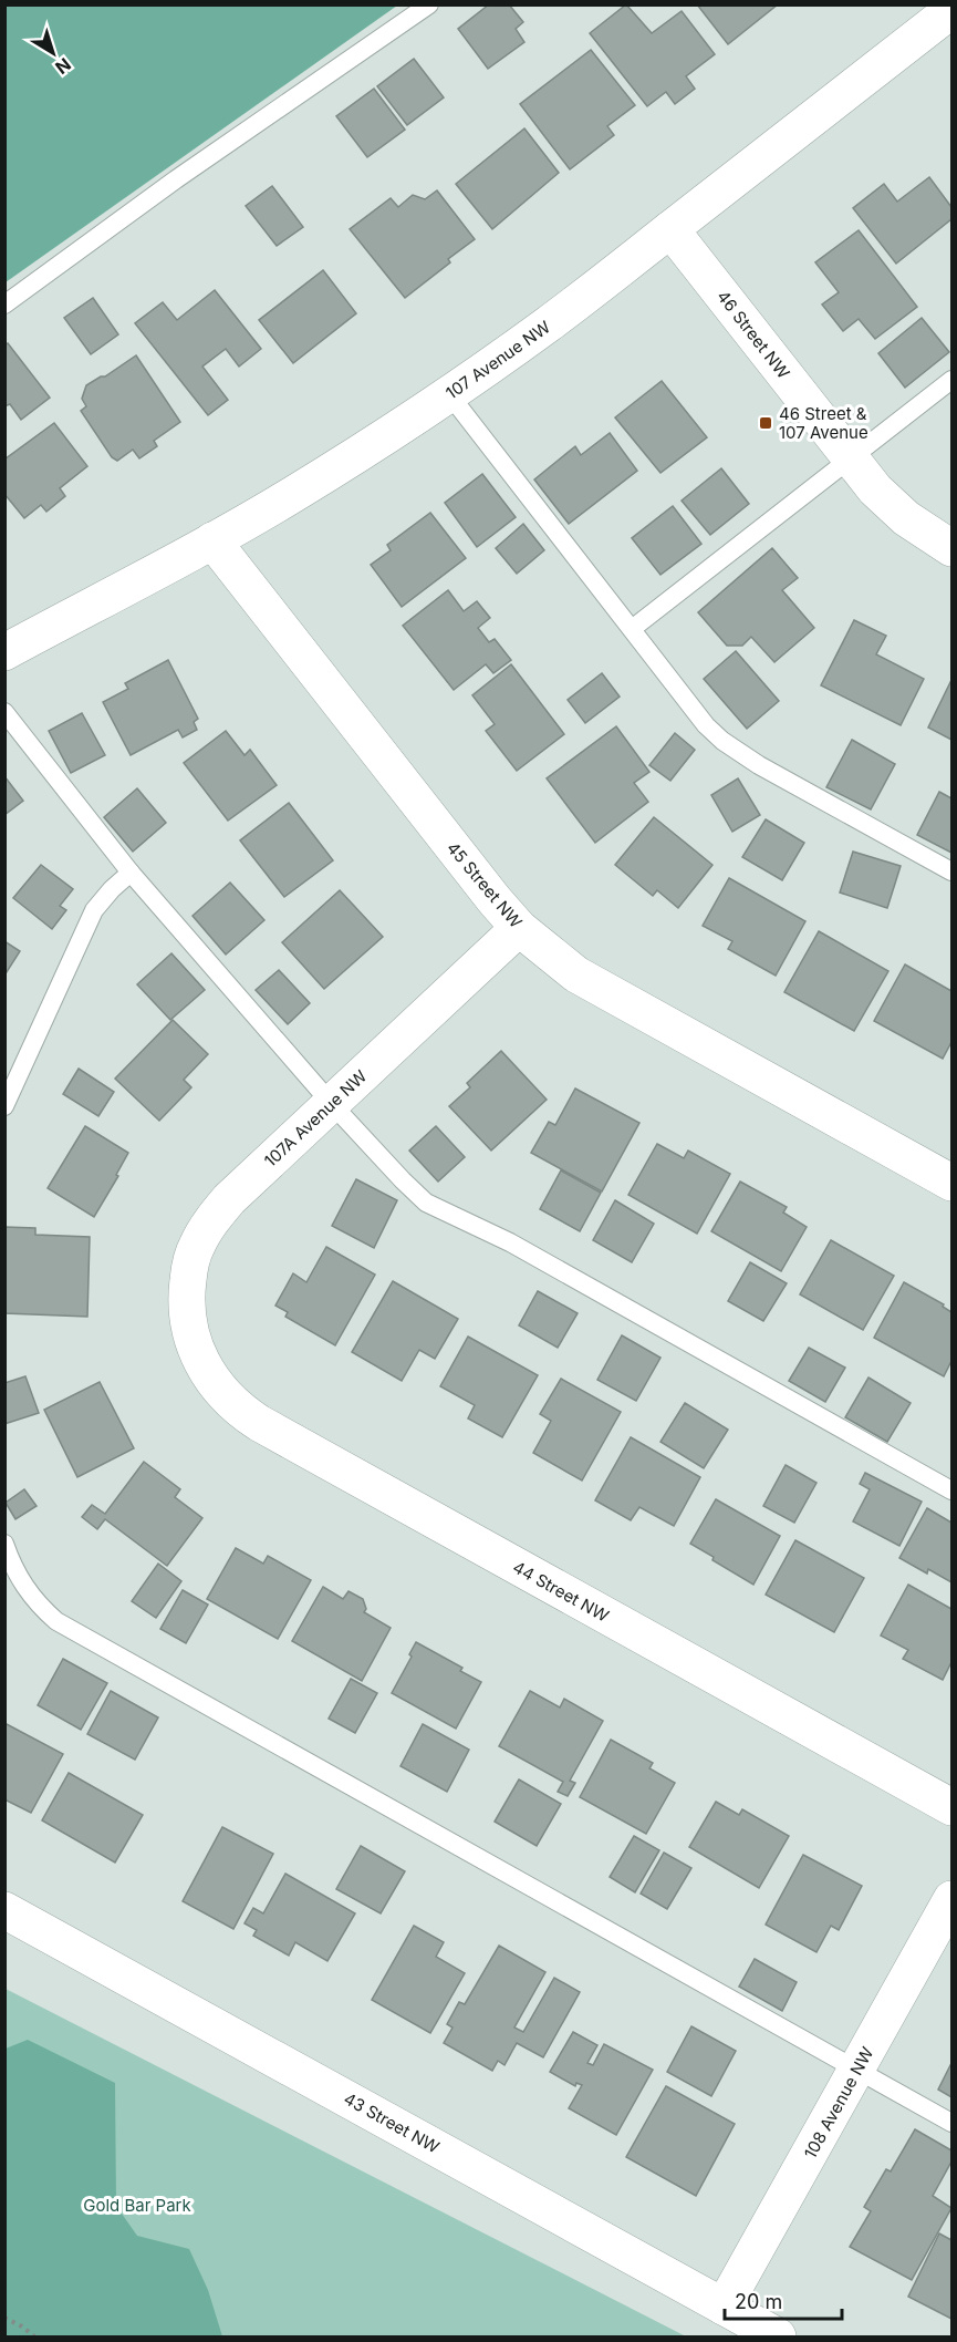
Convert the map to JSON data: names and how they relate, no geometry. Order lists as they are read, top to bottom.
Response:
{
  "streets": {
    "street": [
      "46 Street NW",
      "107 Avenue NW",
      "45 Street NW",
      "107A Avenue NW",
      "44 Street NW",
      "108 Avenue NW",
      "43 Street NW"
    ]
  },
  "crossings": [
    ["46 Street NW", "107 Avenue NW"],
    ["107 Avenue NW", "45 Street NW"],
    ["45 Street NW", "107A Avenue NW"],
    ["107A Avenue NW", "44 Street NW"],
    ["108 Avenue NW", "43 Street NW"]
  ],
  "parks": ["Gold Bar Park"],
  "places": {
    "transit": ["46 Street & 107 Avenue"]
  },
  "scale_bar": "20 m",
  "north": "bottom right"
}
